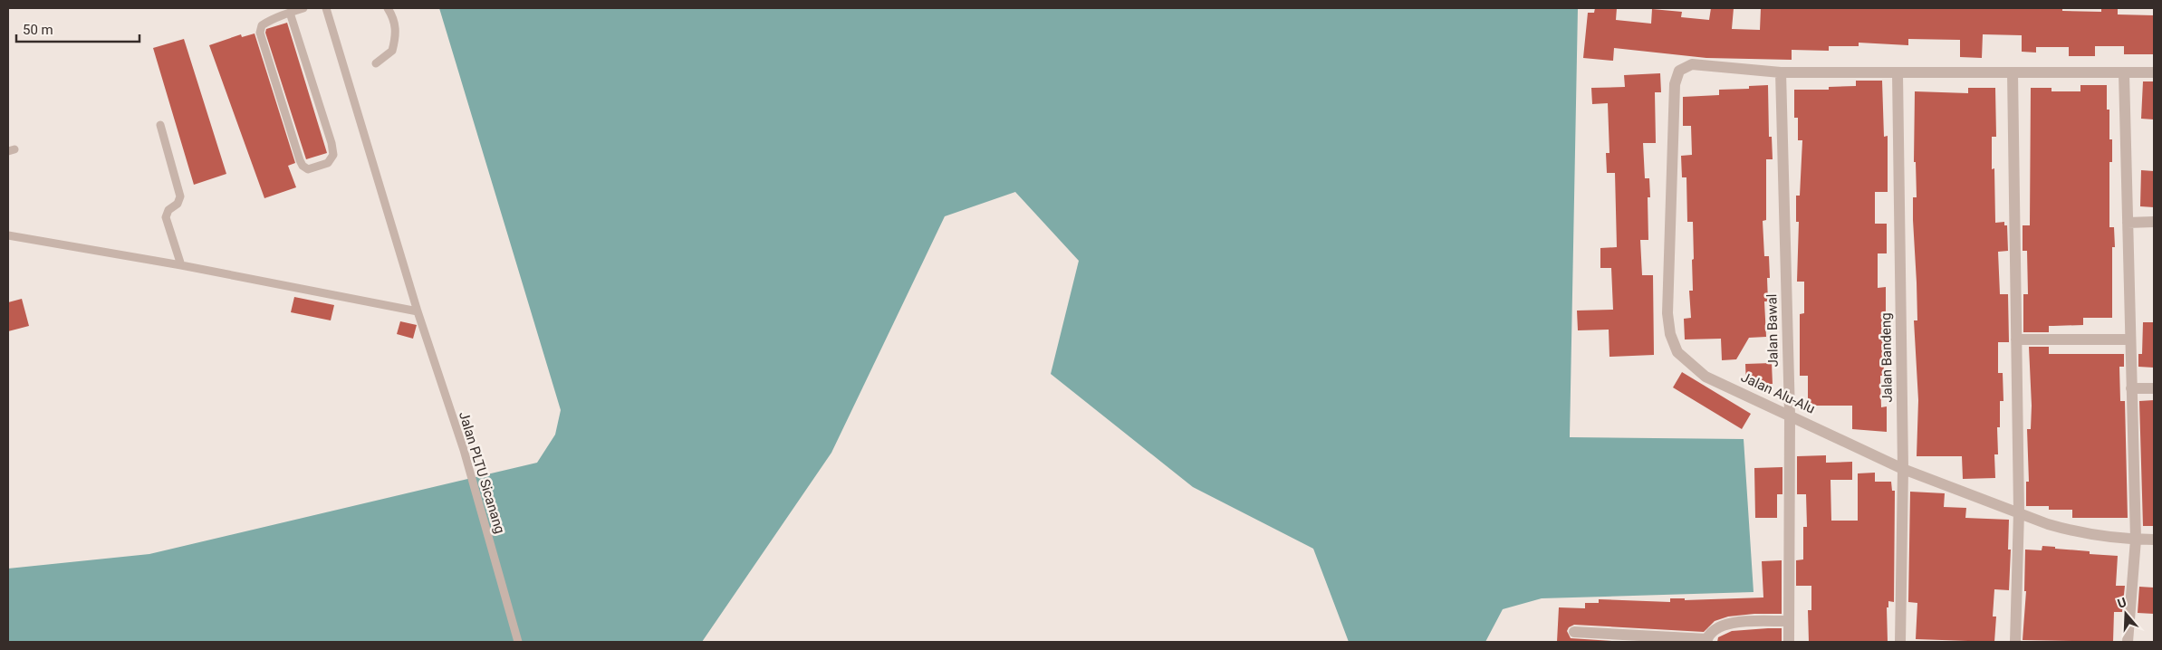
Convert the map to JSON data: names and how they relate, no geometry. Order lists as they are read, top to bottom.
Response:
{
  "streets": {
    "street": ["Jalan Bawal", "Jalan Bandeng", "Jalan Alu-Alu"],
    "lane": ["Jalan PLTU Sicanang"]
  },
  "crossings": [
    ["Jalan Bawal", "Jalan Alu-Alu"],
    ["Jalan Bandeng", "Jalan Alu-Alu"]
  ],
  "scale_bar": "50 m",
  "north": "top"
}
